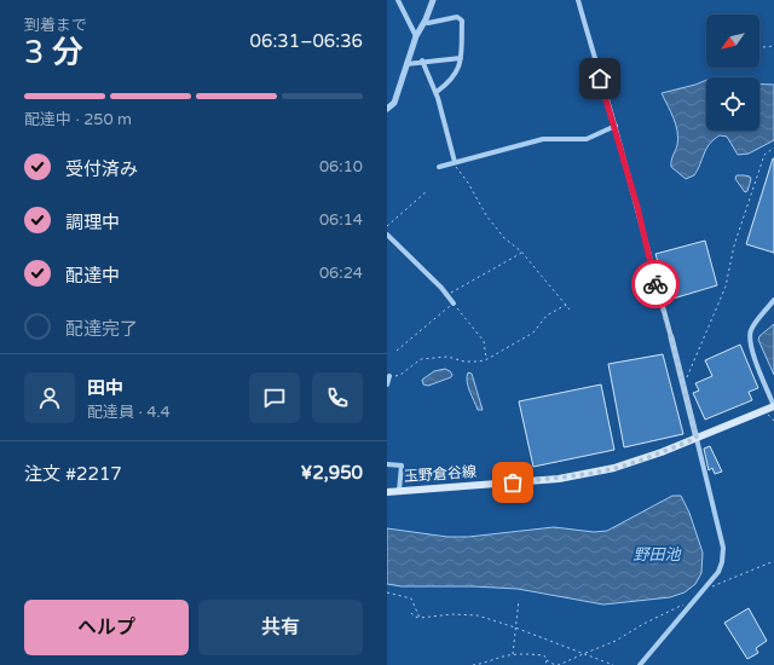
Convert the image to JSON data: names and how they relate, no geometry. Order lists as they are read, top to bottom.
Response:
{
  "streets": {
    "main road": ["玉野倉谷線"]
  },
  "water": ["野田池"],
  "north": "bottom left",
  "page": {
    "heading": ["3 分", "到着まで", "06:31–06:36"],
    "panel": [
      "田中",
      "配達員 · 4.4",
      "注文 #2217",
      "¥2,950"
    ],
    "bar": "配達中 · 250 m",
    "list": [
      ["受付済み", "06:10"],
      ["調理中", "06:14"],
      ["配達中", "06:24"],
      "配達完了"
    ],
    "buttons": ["ヘルプ", "共有"]
  }
}
